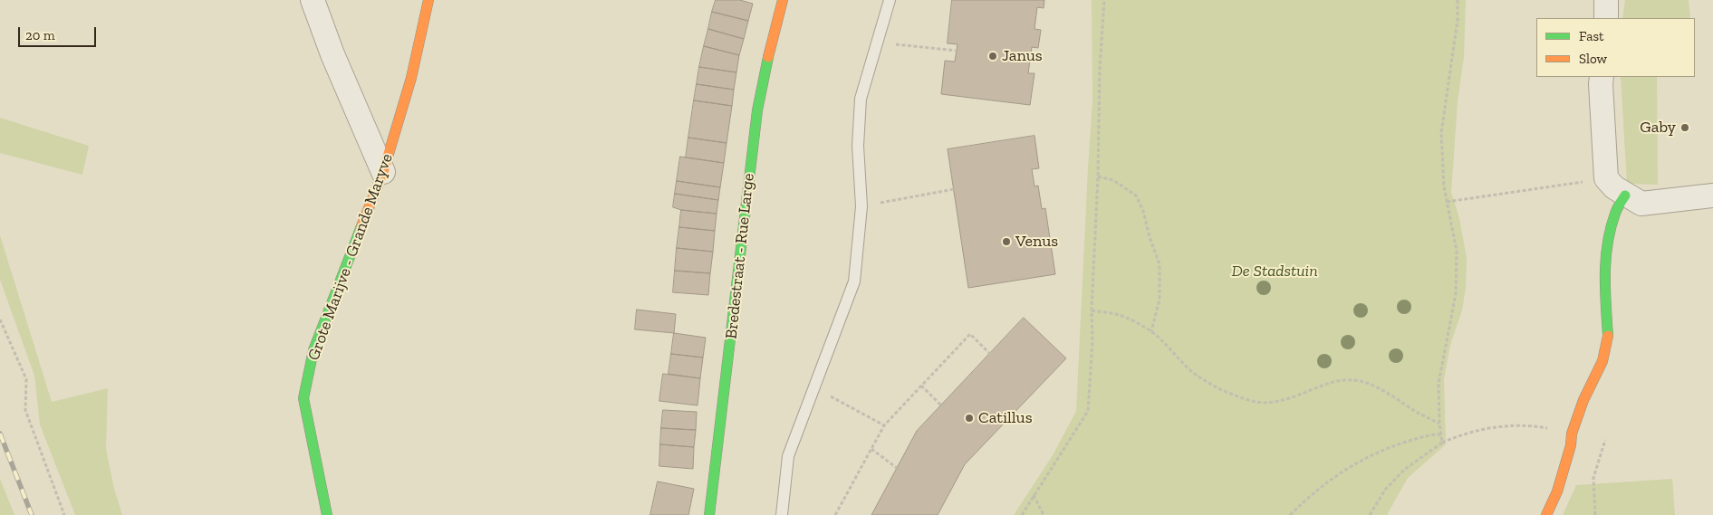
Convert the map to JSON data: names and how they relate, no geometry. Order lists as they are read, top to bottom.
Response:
{
  "streets": {
    "street": ["Bredestraat - Rue Large", "Grote Marijve - Grande Maryve"]
  },
  "parks": ["De Stadstuin"],
  "places": [
    "Janus",
    "Gaby",
    "Venus",
    "Catillus"
  ],
  "legend": ["Fast", "Slow"],
  "scale_bar": "20 m"
}
